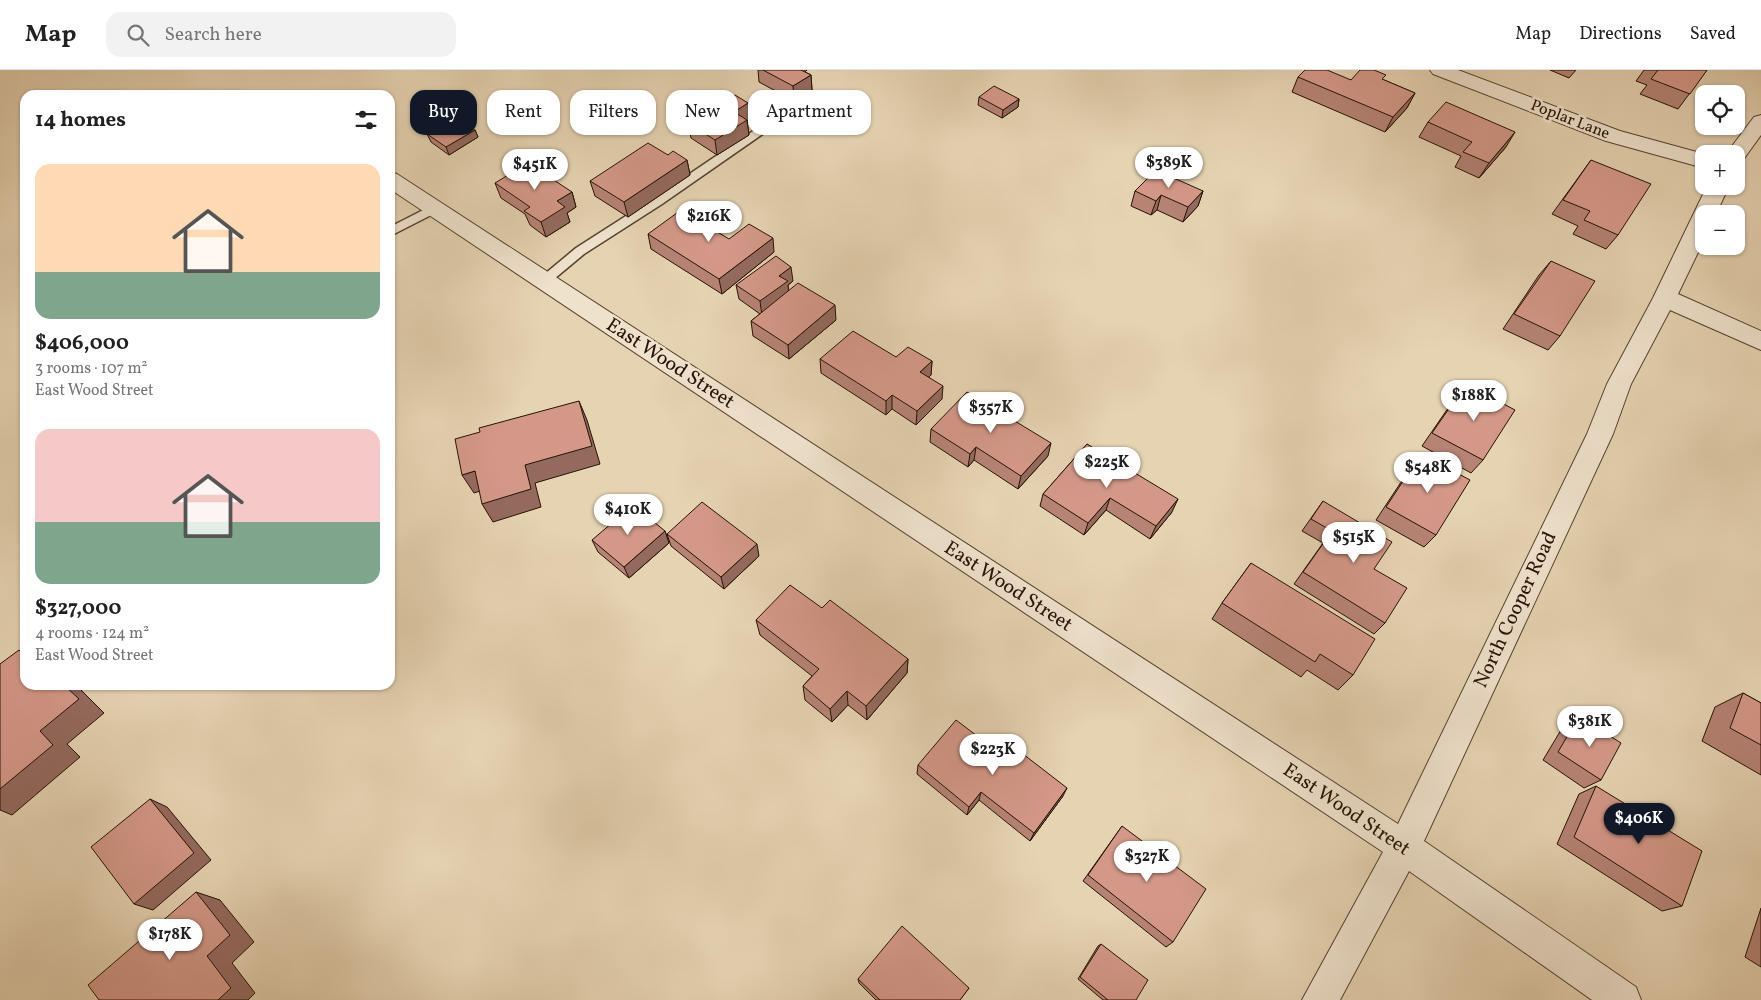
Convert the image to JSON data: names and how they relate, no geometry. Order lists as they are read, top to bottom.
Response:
{
  "streets": {
    "street": ["Poplar Lane", "East Wood Street", "North Cooper Road"]
  },
  "crossings": [
    ["East Wood Street", "North Cooper Road"]
  ],
  "page": {
    "header": "Map",
    "search": "Search here",
    "nav": ["Map", "Directions", "Saved"],
    "map_buttons": ["+", "−"],
    "chip": [
      "Buy",
      "Rent",
      "Filters",
      "New",
      "Apartment"
    ],
    "heading": "14 homes",
    "price": [
      "$389K",
      "$451K",
      "$216K",
      "$188K",
      "$357K",
      "$225K",
      "$548K",
      "$410K",
      "$515K",
      "$381K",
      "$223K",
      "$406K",
      "$327K",
      "$178K"
    ],
    "list": [
      {
        "name": "$406,000",
        "note": "3 rooms · 107 m² · East Wood Street"
      },
      {
        "name": "$327,000",
        "note": "4 rooms · 124 m² · East Wood Street"
      }
    ]
  }
}
